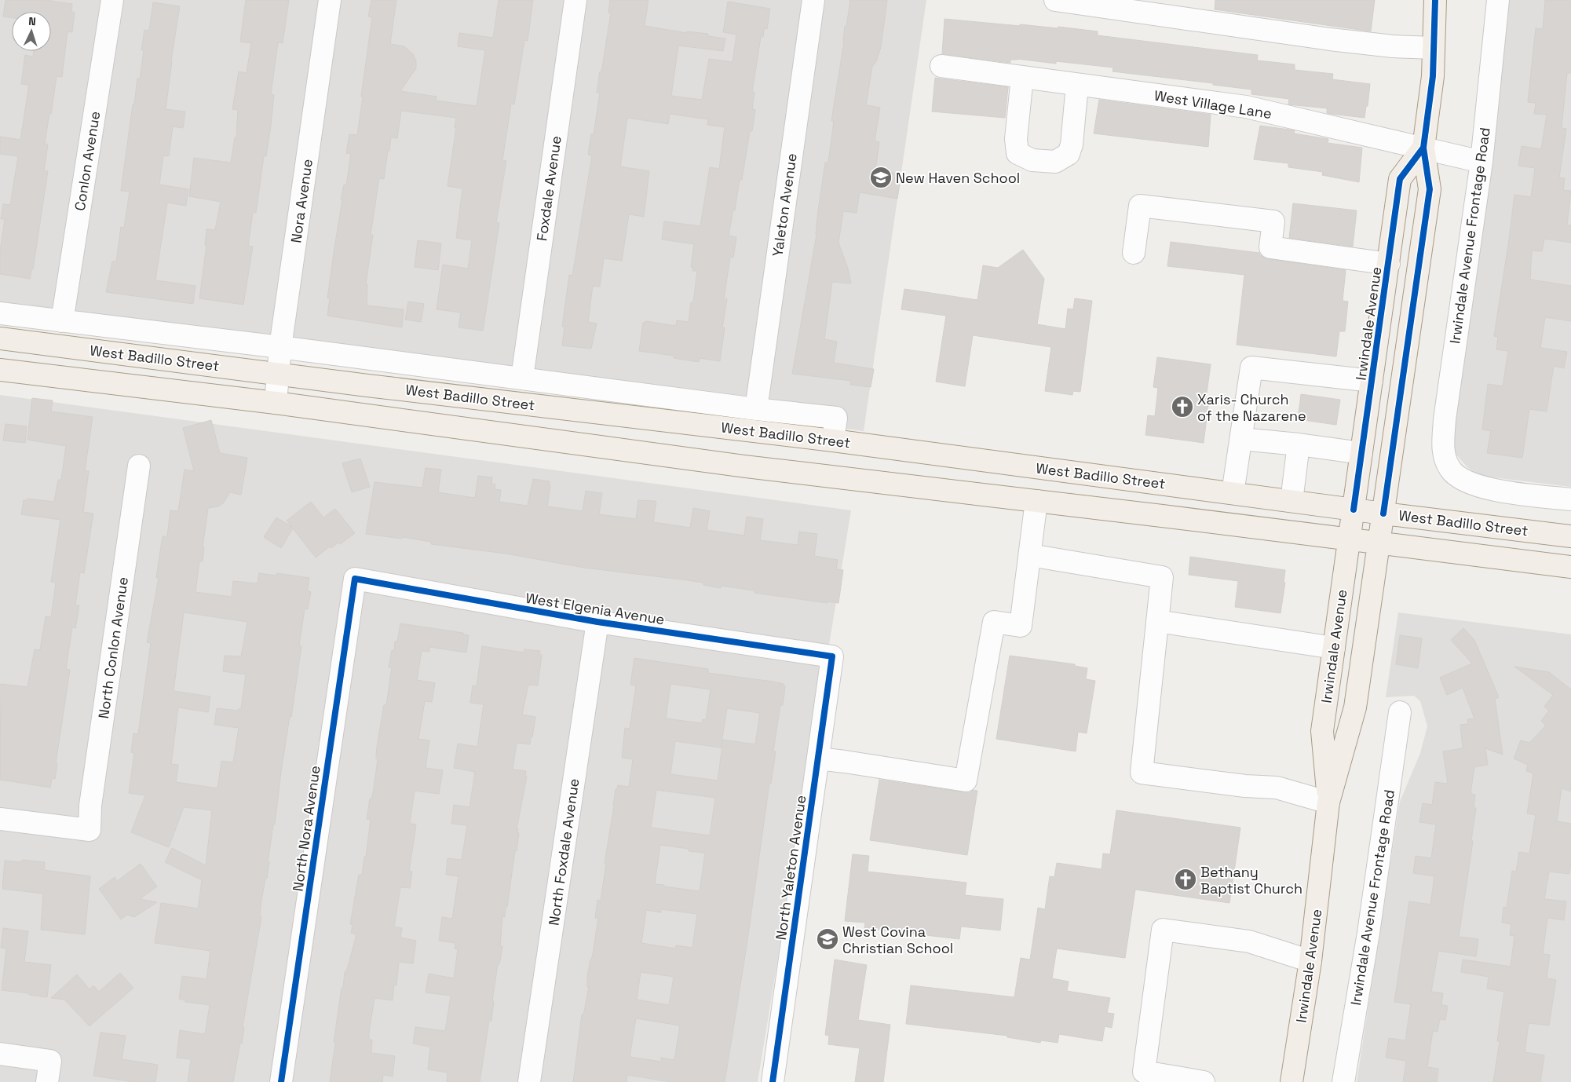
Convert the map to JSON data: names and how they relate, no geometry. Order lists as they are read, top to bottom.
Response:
{
  "streets": {
    "main road": ["Irwindale Avenue", "West Badillo Street"],
    "street": [
      "West Village Lane",
      "Conlon Avenue",
      "Foxdale Avenue",
      "Nora Avenue",
      "Yaleton Avenue",
      "Irwindale Avenue Frontage Road",
      "West Elgenia Avenue",
      "North Conlon Avenue",
      "North Nora Avenue",
      "North Foxdale Avenue",
      "North Yaleton Avenue"
    ]
  },
  "crossings": [
    ["West Village Lane", "Irwindale Avenue Frontage Road"],
    ["West Village Lane", "Irwindale Avenue"],
    ["Nora Avenue", "West Badillo Street"],
    ["Irwindale Avenue", "West Badillo Street"],
    ["West Elgenia Avenue", "North Nora Avenue"],
    ["West Elgenia Avenue", "North Foxdale Avenue"],
    ["West Elgenia Avenue", "North Yaleton Avenue"]
  ],
  "places": {
    "school or university": ["New Haven School", "West Covina Christian School"],
    "church": ["Xaris- Church of the Nazarene", "Bethany Baptist Church"]
  },
  "north": "top"
}
